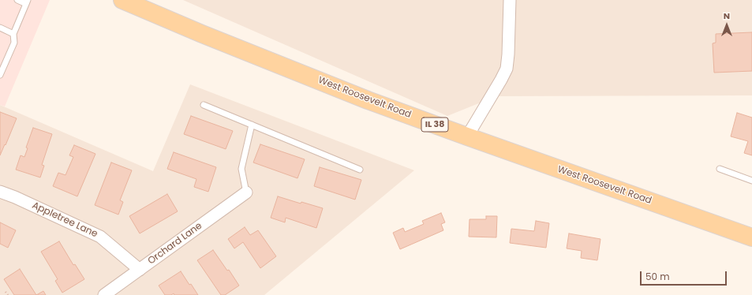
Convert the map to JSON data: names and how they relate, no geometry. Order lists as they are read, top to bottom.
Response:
{
  "streets": {
    "main road": ["West Roosevelt Road", "IL 38"],
    "street": ["Appletree Lane", "Orchard Lane"]
  },
  "crossings": [
    ["Appletree Lane", "Orchard Lane"]
  ],
  "scale_bar": "50 m",
  "north": "top"
}
